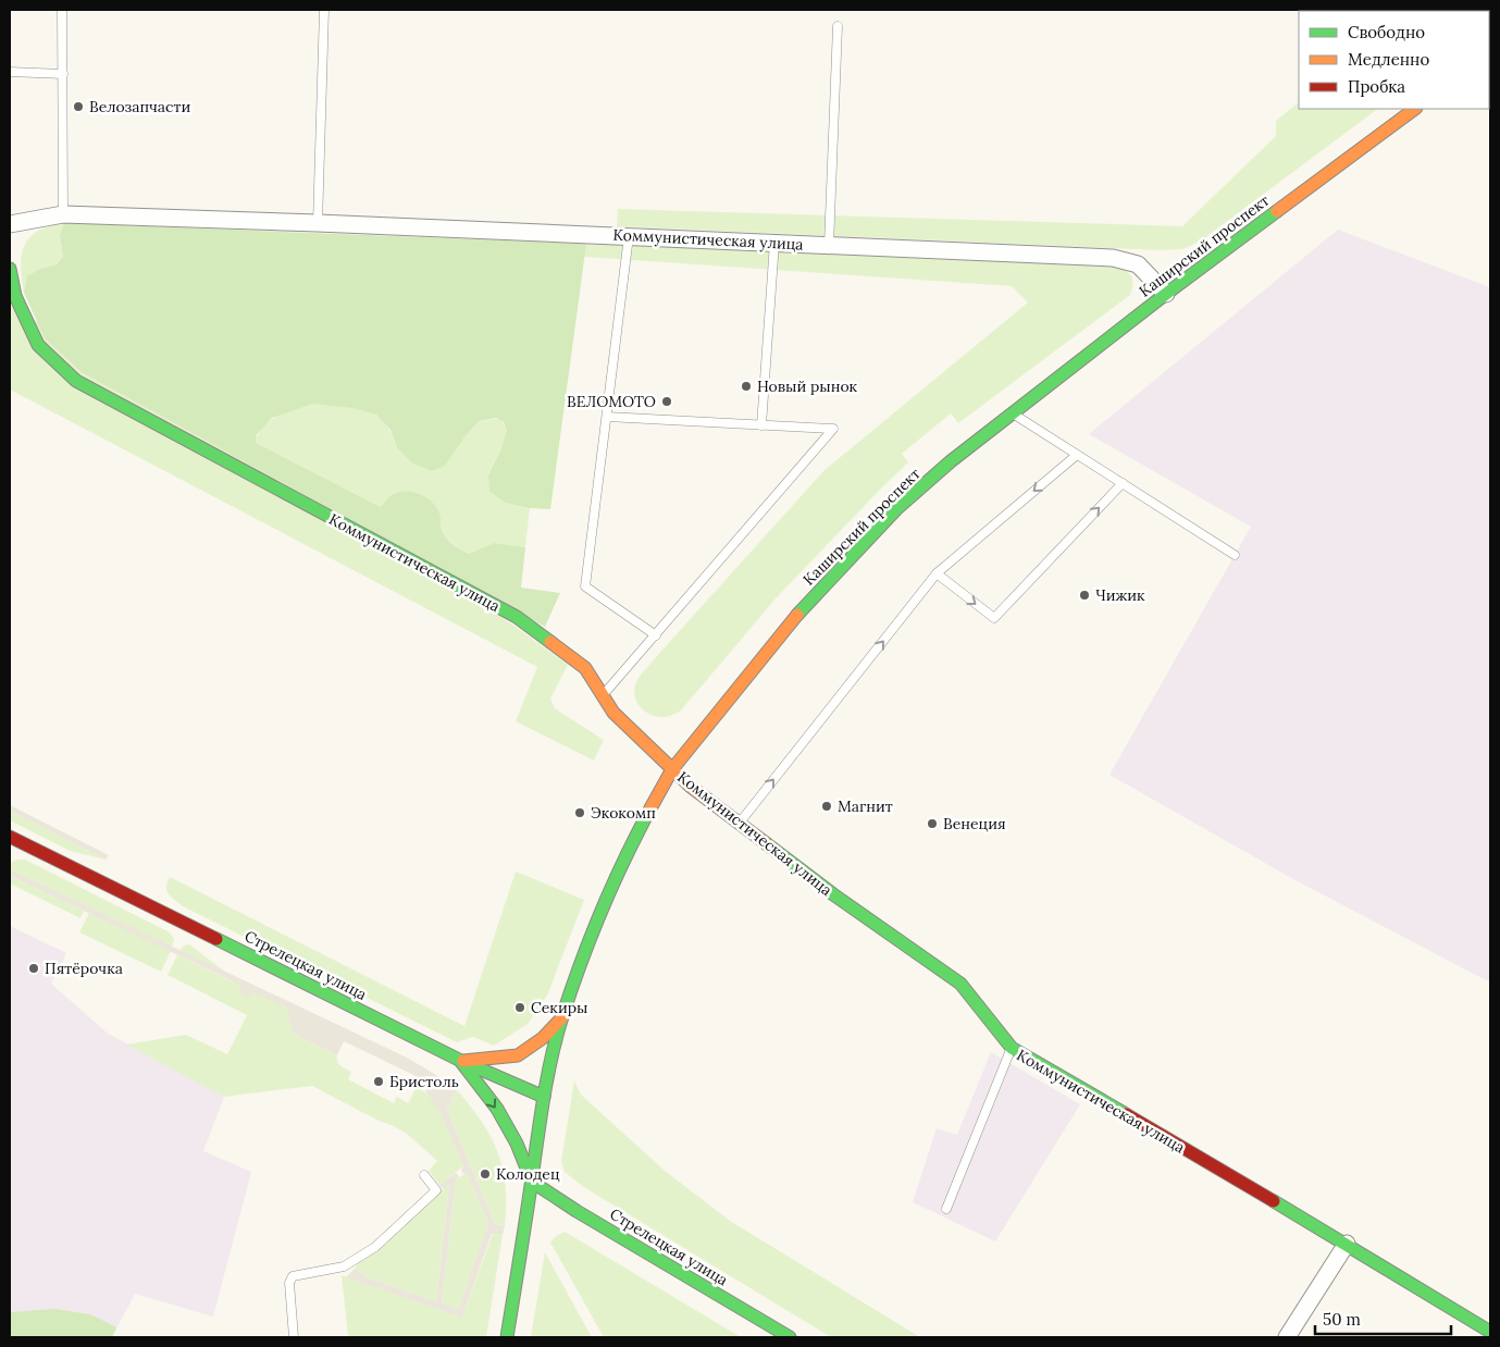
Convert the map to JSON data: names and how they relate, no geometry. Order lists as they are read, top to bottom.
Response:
{
  "streets": {
    "main road": ["Коммунистическая улица", "Каширский проспект", "Стрелецкая улица"]
  },
  "crossings": [
    ["Коммунистическая улица", "Каширский проспект"],
    ["Каширский проспект", "Стрелецкая улица"]
  ],
  "places": [
    "Велозапчасти",
    "Новый рынок",
    "ВЕЛОМОТО",
    "Чижик",
    "Магнит",
    "Экокомп",
    "Венеция",
    "Пятёрочка",
    "Секиры",
    "Бристоль",
    "Колодец"
  ],
  "legend": ["Свободно", "Медленно", "Пробка"],
  "scale_bar": "50 m"
}
